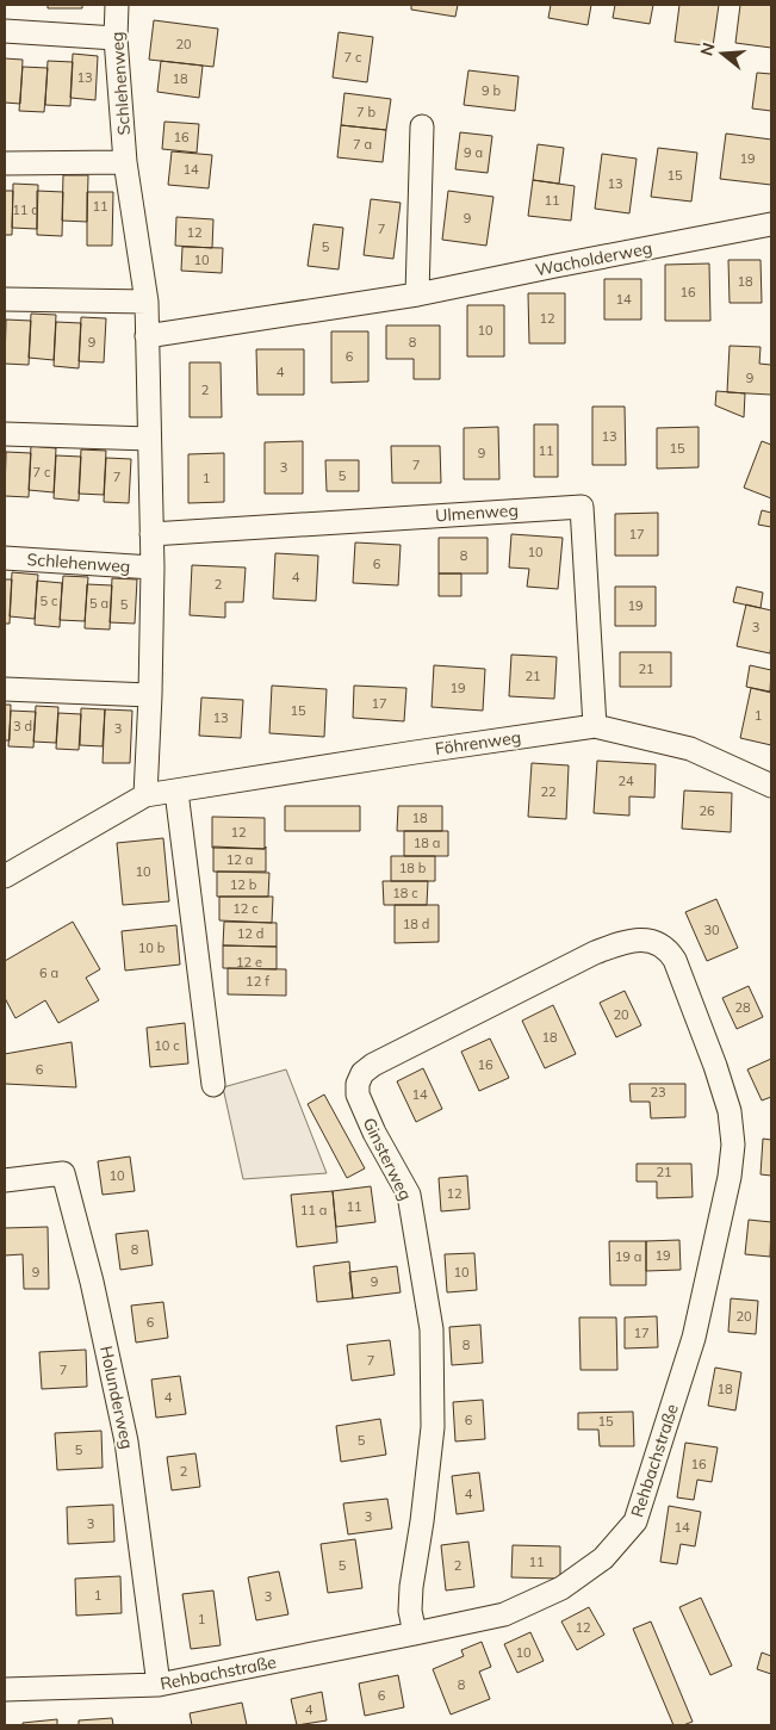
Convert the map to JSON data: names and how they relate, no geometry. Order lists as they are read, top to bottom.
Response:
{
  "streets": {
    "street": [
      "Schlehenweg",
      "Wacholderweg",
      "Ulmenweg",
      "Föhrenweg",
      "Ginsterweg",
      "Holunderweg",
      "Rehbachstraße"
    ]
  },
  "crossings": [
    ["Schlehenweg", "Wacholderweg"],
    ["Schlehenweg", "Ulmenweg"],
    ["Schlehenweg", "Föhrenweg"],
    ["Ulmenweg", "Föhrenweg"],
    ["Ginsterweg", "Rehbachstraße"],
    ["Holunderweg", "Rehbachstraße"]
  ],
  "house_numbers": [
    "20",
    "7 c",
    "13",
    "18",
    "9 b",
    "7 b",
    "16",
    "7 a",
    "9 a",
    "19",
    "14",
    "15",
    "13",
    "11",
    "11",
    "11 c",
    "9",
    "7",
    "12",
    "5",
    "10",
    "18",
    "16",
    "14",
    "12",
    "10",
    "9",
    "8",
    "6",
    "4",
    "9",
    "2",
    "13",
    "15",
    "11",
    "9",
    "7",
    "3",
    "7 c",
    "5",
    "7",
    "1",
    "17",
    "10",
    "8",
    "6",
    "4",
    "2",
    "5 c",
    "5 a",
    "5",
    "19",
    "3",
    "21",
    "21",
    "19",
    "17",
    "15",
    "1",
    "13",
    "3 d",
    "3",
    "24",
    "22",
    "26",
    "18",
    "12",
    "18 a",
    "12 a",
    "18 b",
    "10",
    "12 b",
    "18 c",
    "12 c",
    "18 d",
    "30",
    "12 d",
    "10 b",
    "12 e",
    "6 a",
    "12 f",
    "28",
    "20",
    "18",
    "10 c",
    "16",
    "6",
    "23",
    "14",
    "21",
    "10",
    "12",
    "11",
    "11 a",
    "8",
    "19",
    "19 a",
    "9",
    "10",
    "9",
    "20",
    "6",
    "17",
    "8",
    "7",
    "7",
    "18",
    "4",
    "6",
    "15",
    "5",
    "5",
    "16",
    "2",
    "4",
    "3",
    "3",
    "14",
    "11",
    "5",
    "2",
    "1",
    "3",
    "1",
    "12",
    "10",
    "8",
    "6",
    "4"
  ],
  "north": "left"
}
